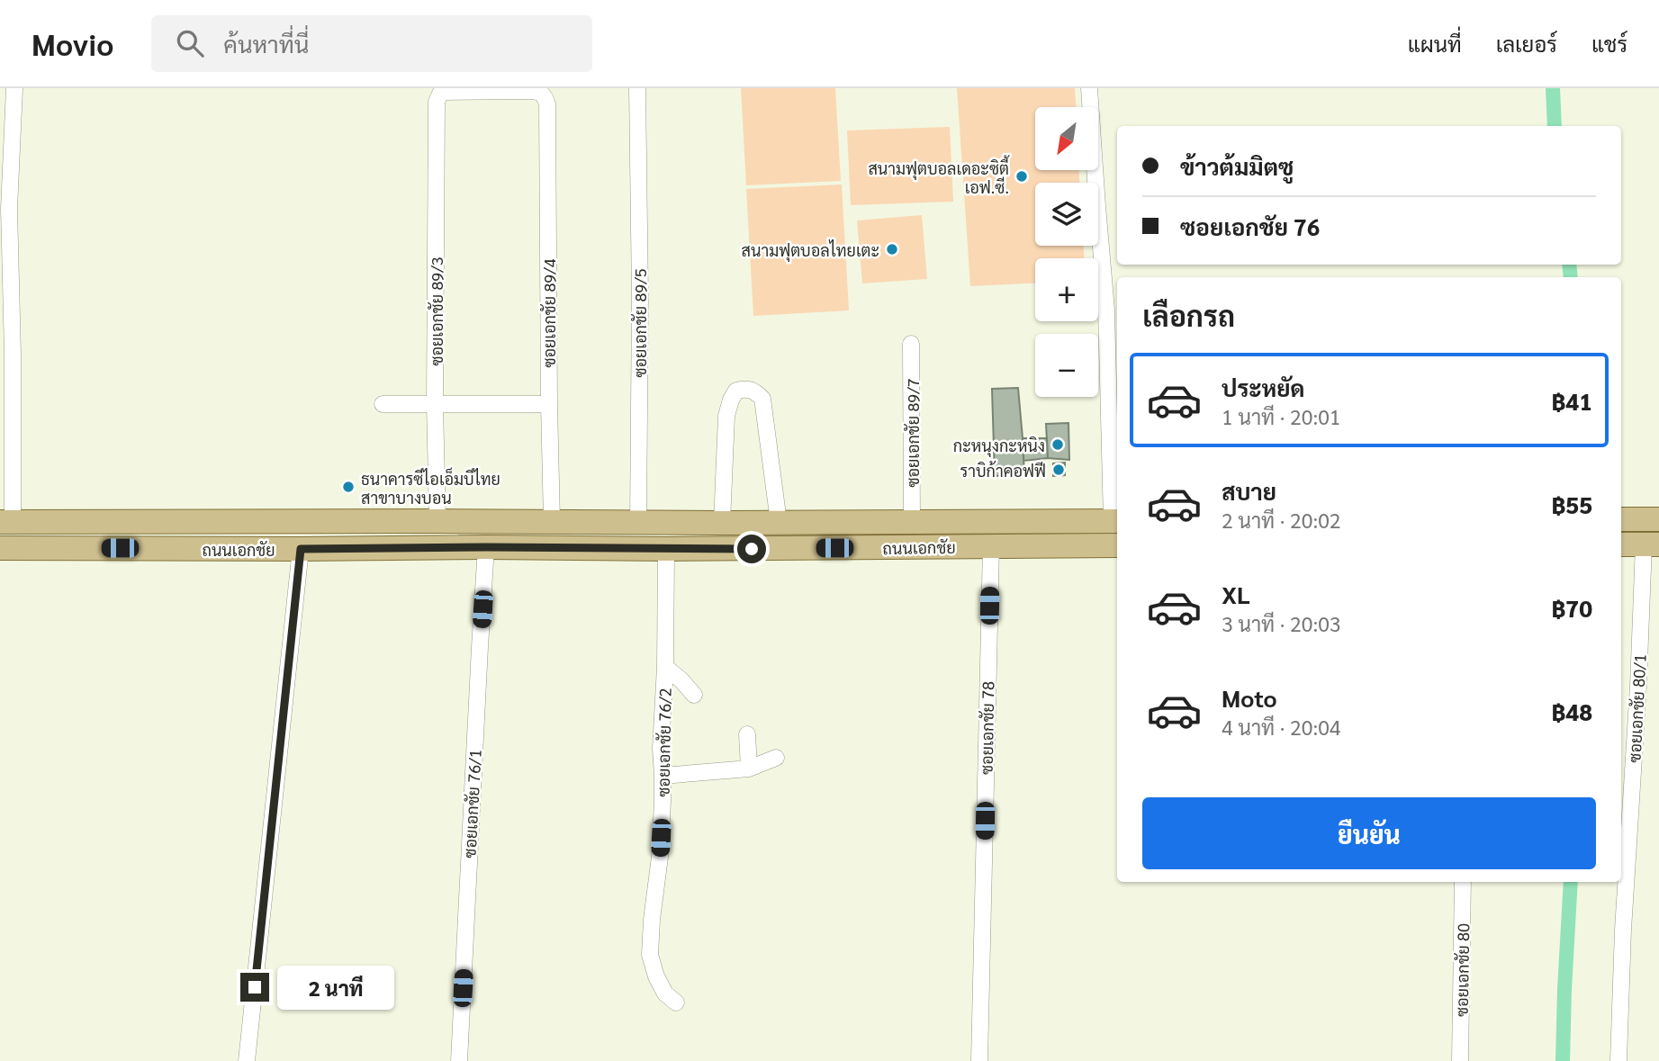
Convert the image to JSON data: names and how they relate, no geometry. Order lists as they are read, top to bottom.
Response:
{
  "streets": {
    "main road": ["ถนนเอกชัย"],
    "street": [
      "ซอยเอกชัย 89/3",
      "ซอยเอกชัย 89/4",
      "ซอยเอกชัย 89/5",
      "ซอยเอกชัย 89/7",
      "ซอยเอกชัย 80/1",
      "ซอยเอกชัย 78",
      "ซอยเอกชัย 76/2",
      "ซอยเอกชัย 76/1",
      "ซอยเอกชัย 80"
    ]
  },
  "crossings": [
    ["ซอยเอกชัย 89/3", "ซอยเอกชัย 89/4"],
    ["ซอยเอกชัย 89/3", "ถนนเอกชัย"],
    ["ซอยเอกชัย 89/4", "ถนนเอกชัย"],
    ["ซอยเอกชัย 89/5", "ถนนเอกชัย"],
    ["ซอยเอกชัย 89/7", "ถนนเอกชัย"],
    ["ถนนเอกชัย", "ซอยเอกชัย 78"],
    ["ถนนเอกชัย", "ซอยเอกชัย 76/2"],
    ["ถนนเอกชัย", "ซอยเอกชัย 76/1"]
  ],
  "places": [
    "สนามฟุตบอลเดอะซิตี้ เอฟ.ซี.",
    "สนามฟุตบอลไทยเตะ",
    "กะหนุงกะหนิง",
    "ราบิก้าคอฟฟี",
    "ธนาคารซีไอเอ็มบีไทย สาขาบางบอน"
  ],
  "north": "bottom left",
  "page": {
    "header": "Movio",
    "search": "ค้นหาที่นี่",
    "nav": ["แผนที่", "เลเยอร์", "แชร์"],
    "map_buttons": ["+", "−"],
    "banner": ["ข้าวต้มมิตซู", "ซอยเอกชัย 76"],
    "heading": "เลือกรถ",
    "list": [
      {
        "name": "ประหยัด",
        "note": "1 นาที · 20:01",
        "value": "฿41"
      },
      {
        "name": "สบาย",
        "note": "2 นาที · 20:02",
        "value": "฿55"
      },
      {
        "name": "XL",
        "note": "3 นาที · 20:03",
        "value": "฿70"
      },
      {
        "name": "Moto",
        "note": "4 นาที · 20:04",
        "value": "฿48"
      }
    ],
    "buttons": "ยืนยัน",
    "bubble": "2 นาที"
  }
}
